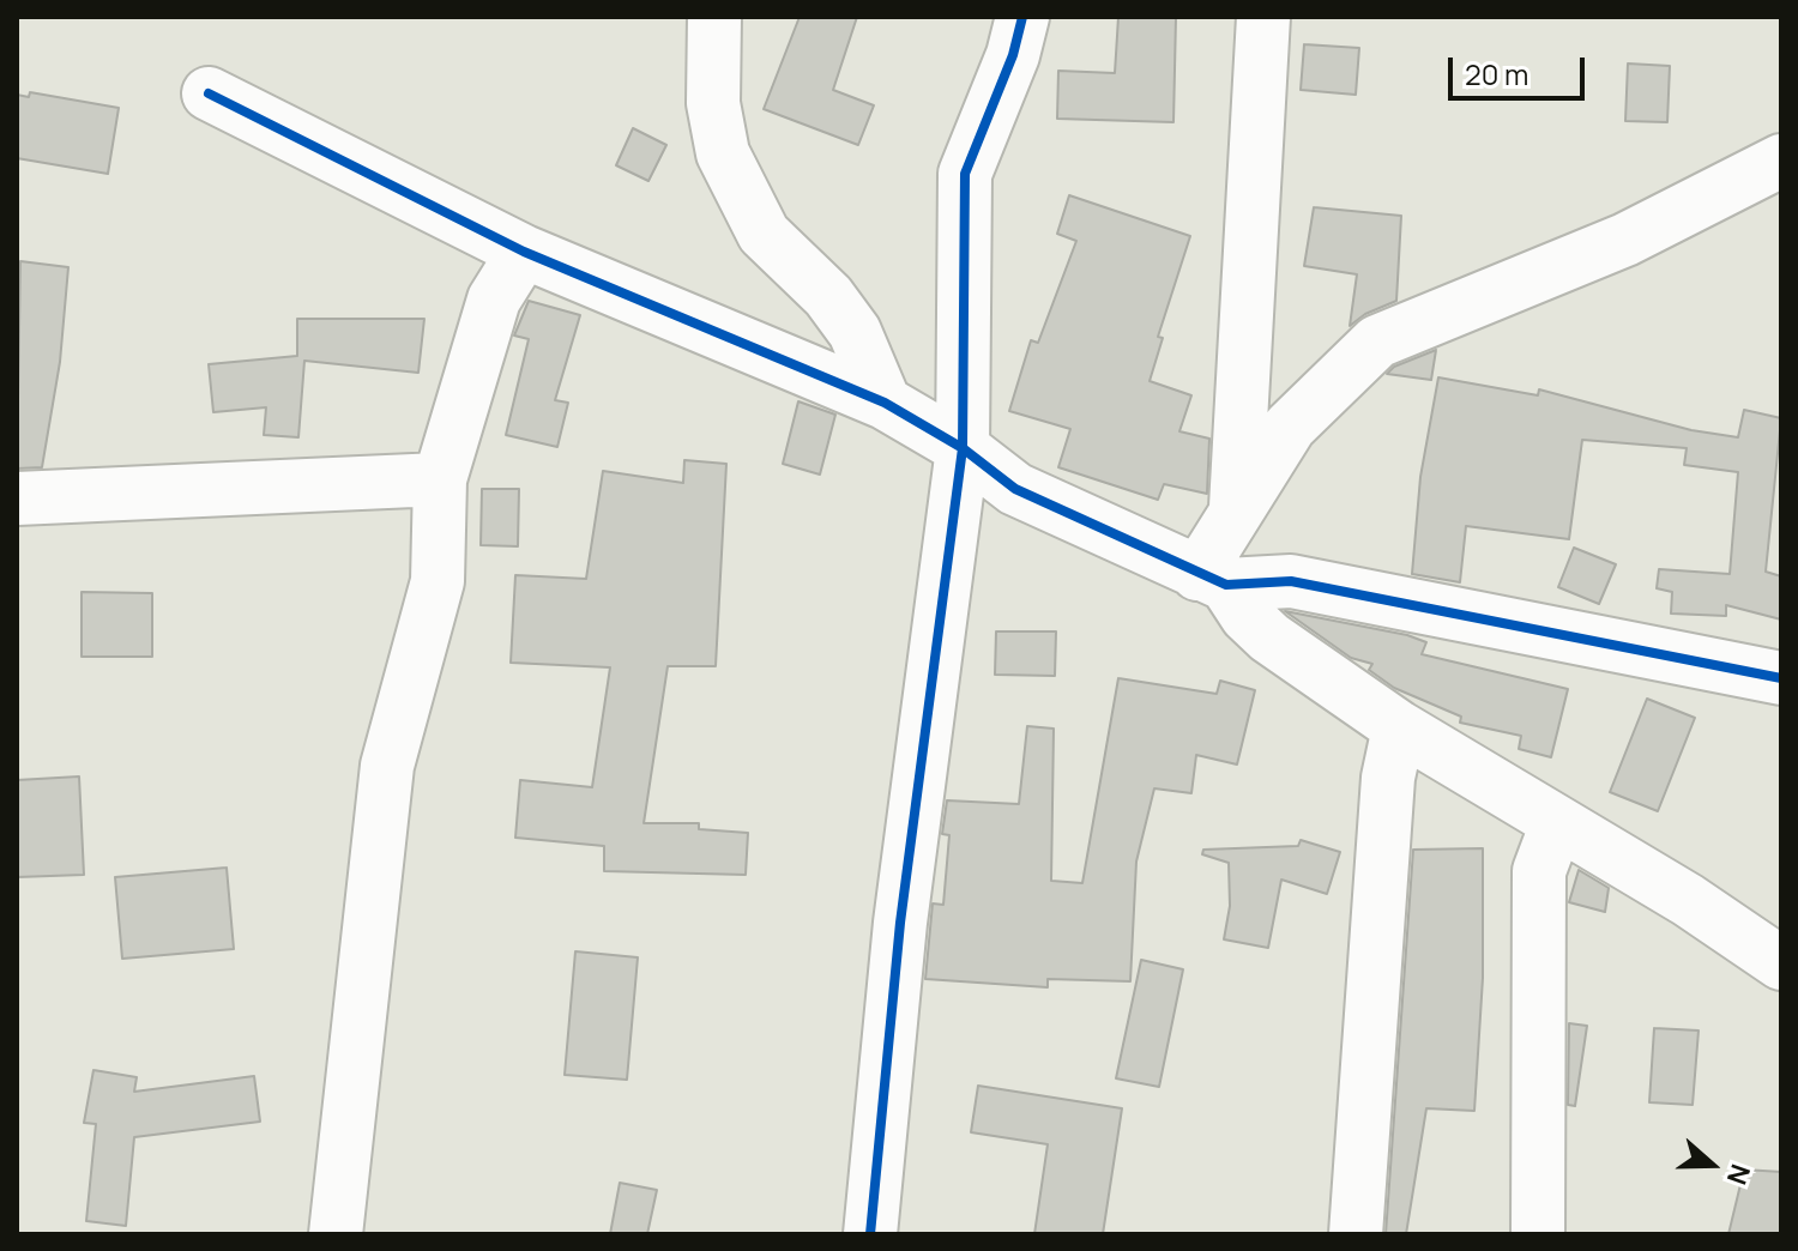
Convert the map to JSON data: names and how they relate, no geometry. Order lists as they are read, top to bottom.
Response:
{
  "scale_bar": "20 m",
  "north": "right"
}
